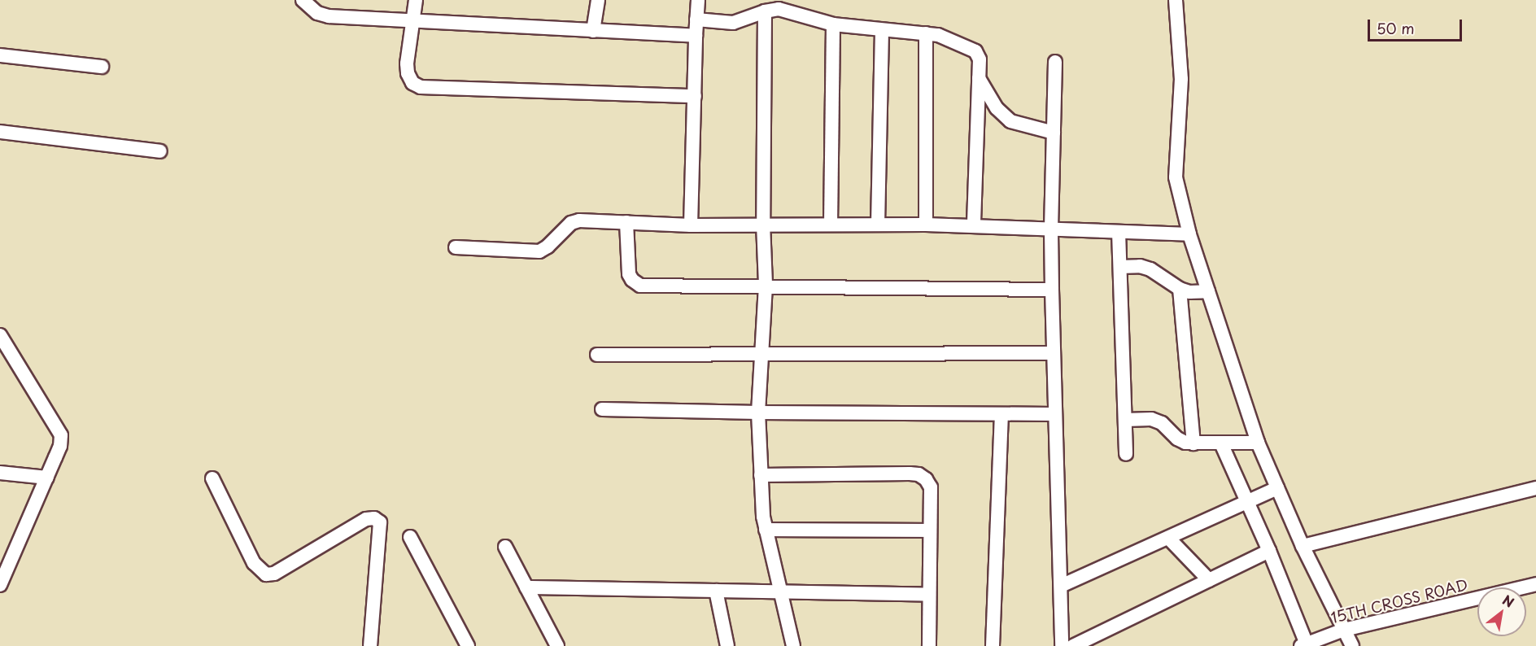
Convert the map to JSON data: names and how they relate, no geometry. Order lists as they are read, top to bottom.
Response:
{
  "streets": {
    "street": ["15TH CROSS ROAD"]
  },
  "scale_bar": "50 m",
  "north": "top right"
}
